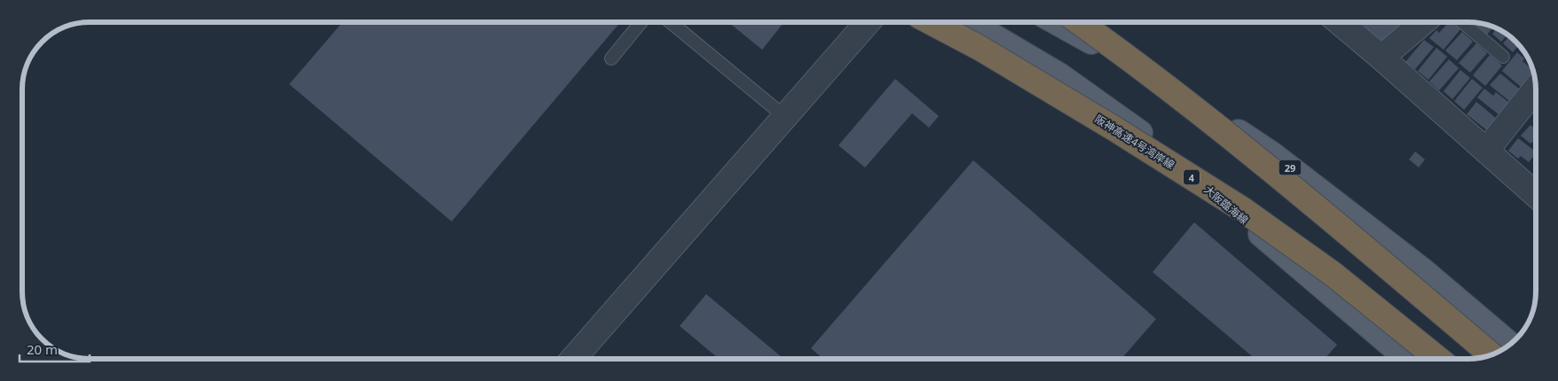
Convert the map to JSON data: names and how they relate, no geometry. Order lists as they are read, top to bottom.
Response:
{
  "streets": {
    "highway": ["阪神高速4号湾岸線", "4"],
    "main road": ["29", "大阪臨海線"]
  },
  "crossings": [
    ["阪神高速4号湾岸線", "大阪臨海線"]
  ],
  "scale_bar": "20 m"
}
